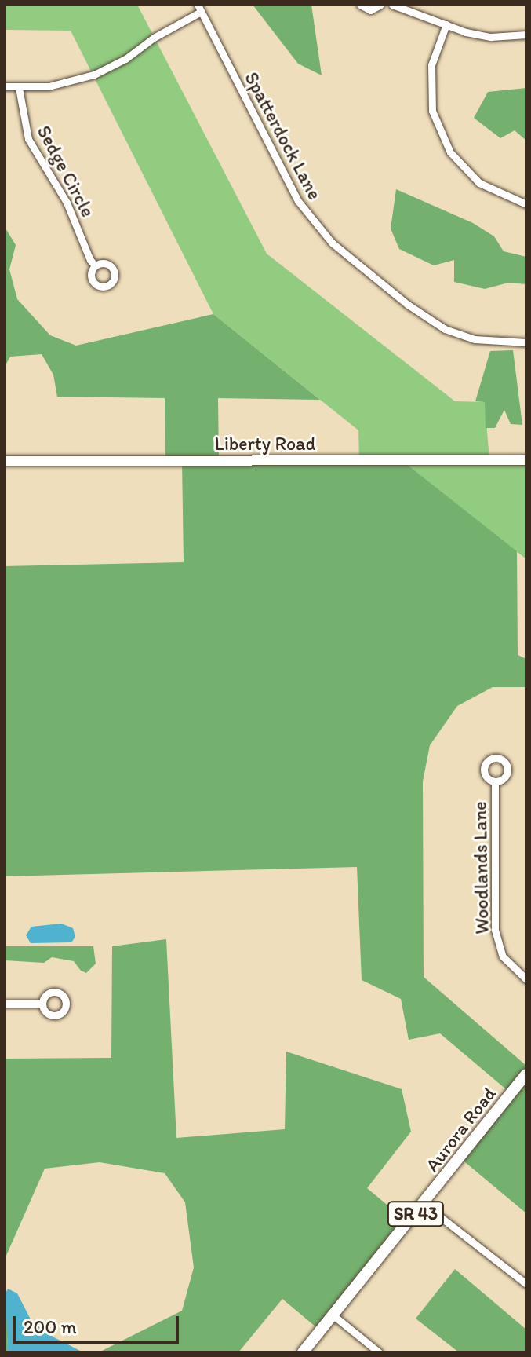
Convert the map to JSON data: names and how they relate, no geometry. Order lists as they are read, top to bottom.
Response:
{
  "streets": {
    "main road": ["Aurora Road", "SR 43"],
    "street": [
      "Spatterdock Lane",
      "Sedge Circle",
      "Liberty Road",
      "Woodlands Lane"
    ]
  },
  "scale_bar": "200 m"
}
